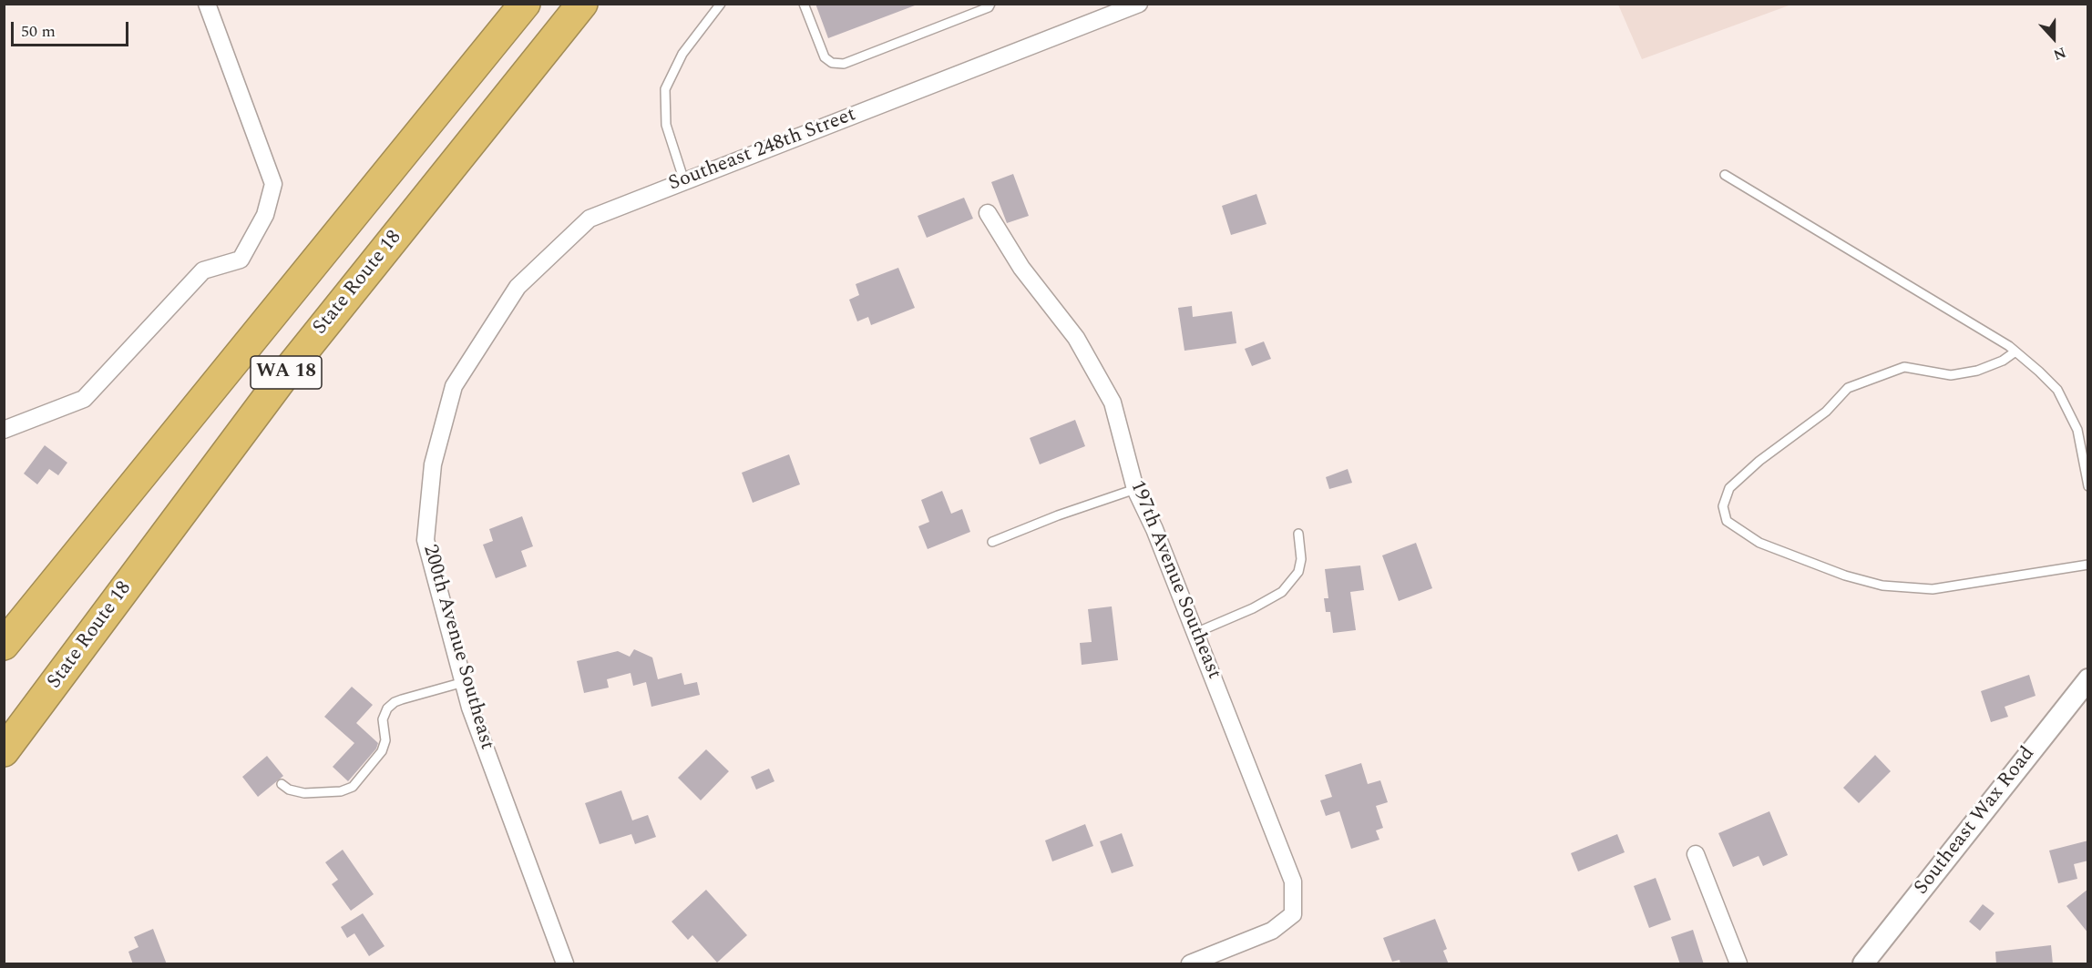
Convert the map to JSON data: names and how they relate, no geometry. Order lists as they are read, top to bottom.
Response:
{
  "streets": {
    "highway": ["State Route 18", "WA 18"],
    "street": [
      "Southeast 248th Street",
      "197th Avenue Southeast",
      "200th Avenue Southeast",
      "Southeast Wax Road"
    ]
  },
  "crossings": [
    ["Southeast 248th Street", "200th Avenue Southeast"]
  ],
  "scale_bar": "50 m",
  "north": "bottom"
}
